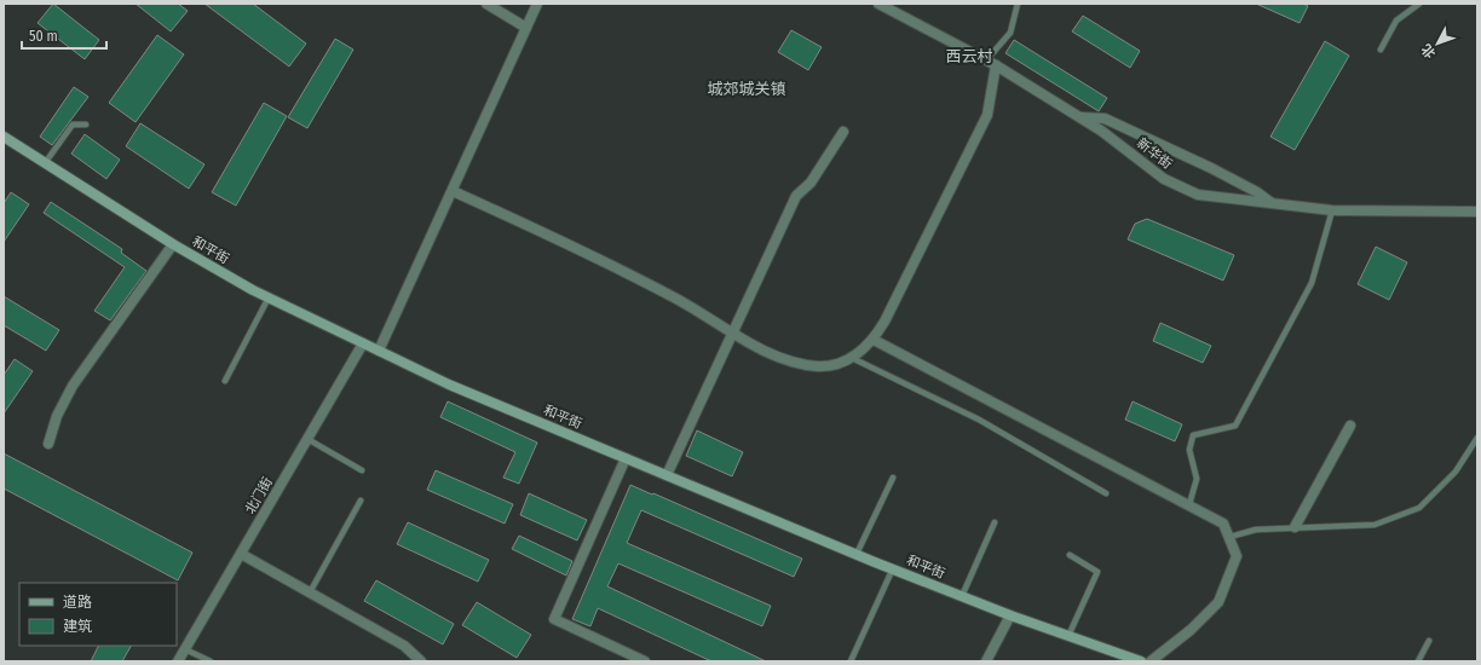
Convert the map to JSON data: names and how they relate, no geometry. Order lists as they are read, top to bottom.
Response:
{
  "streets": {
    "main road": ["和平街"],
    "street": ["新华街", "北门街"]
  },
  "crossings": [
    ["和平街", "北门街"]
  ],
  "districts": ["西云村", "城郊城关镇"],
  "legend": ["道路", "建筑"],
  "scale_bar": "50 m",
  "north": "bottom left"
}
